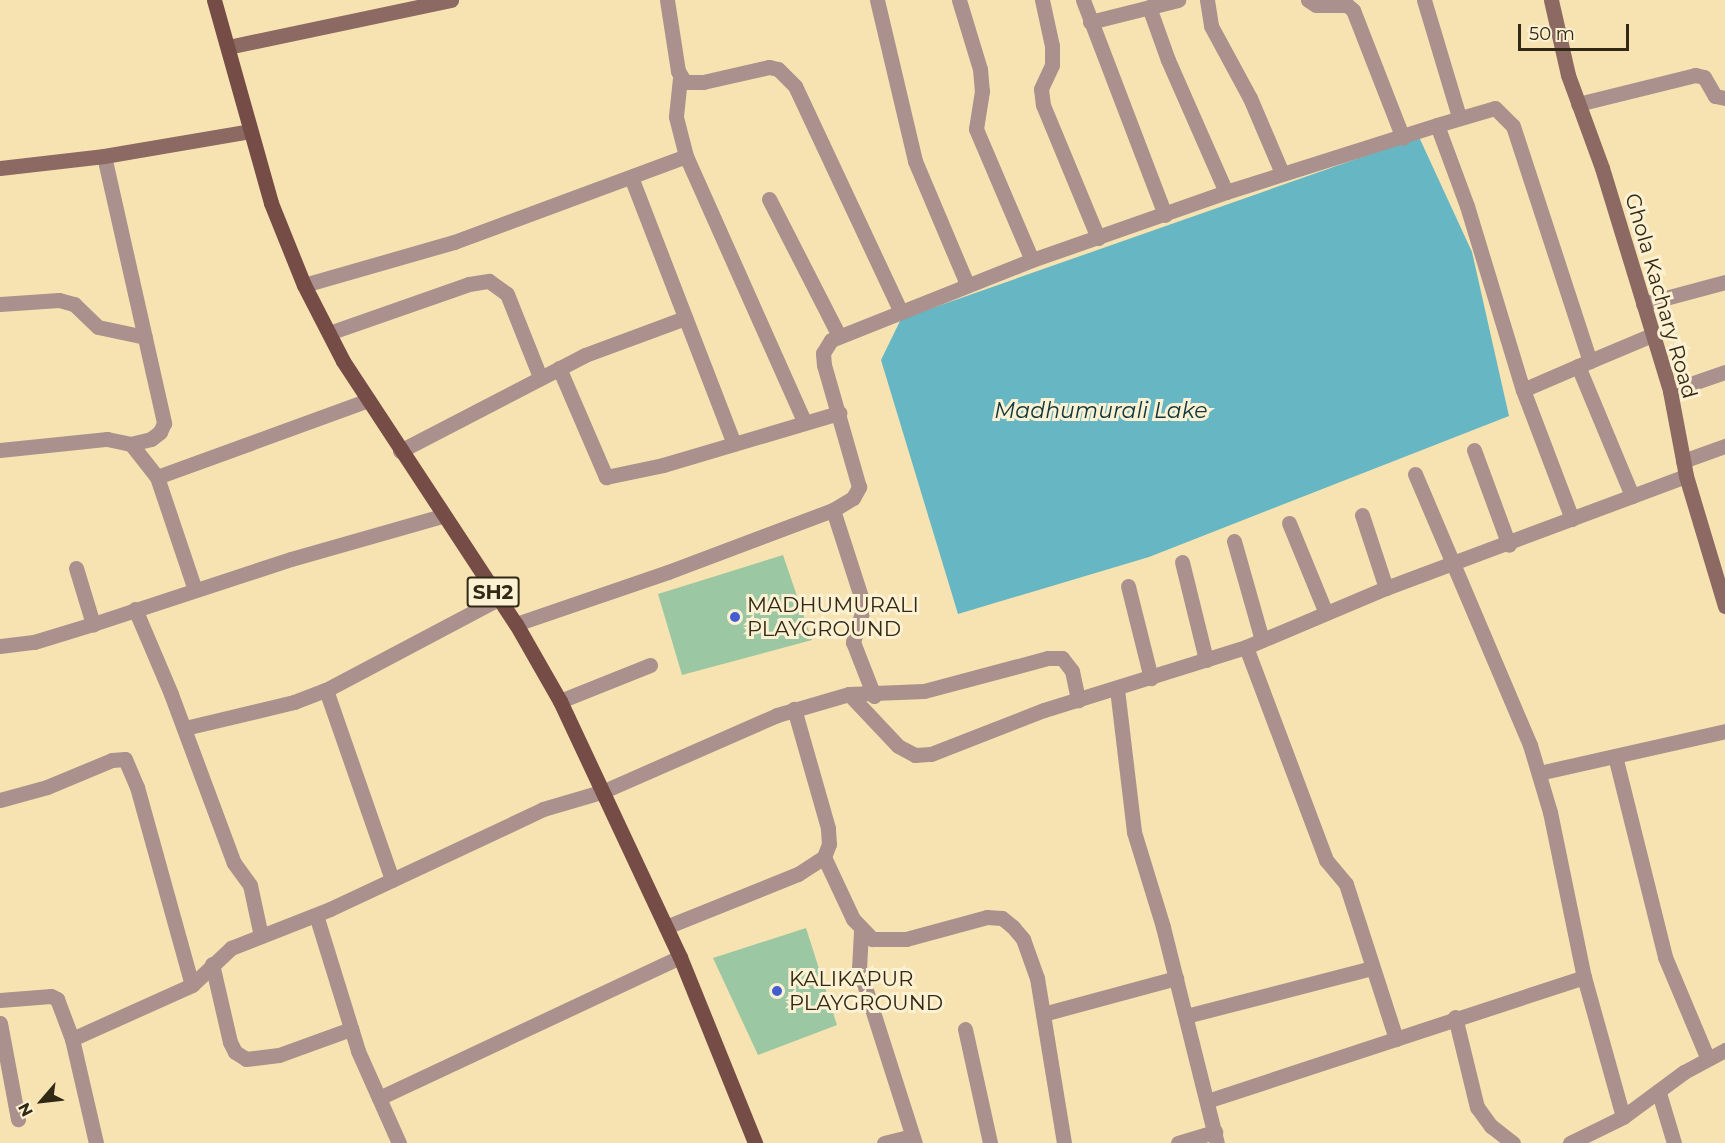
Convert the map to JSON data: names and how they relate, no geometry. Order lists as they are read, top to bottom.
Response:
{
  "streets": {
    "main road": ["SH2"],
    "street": ["Ghola Kachary Road"]
  },
  "water": ["Madhumurali Lake"],
  "places": ["MADHUMURALI PLAYGROUND", "KALIKAPUR PLAYGROUND"],
  "scale_bar": "50 m",
  "north": "bottom left"
}
